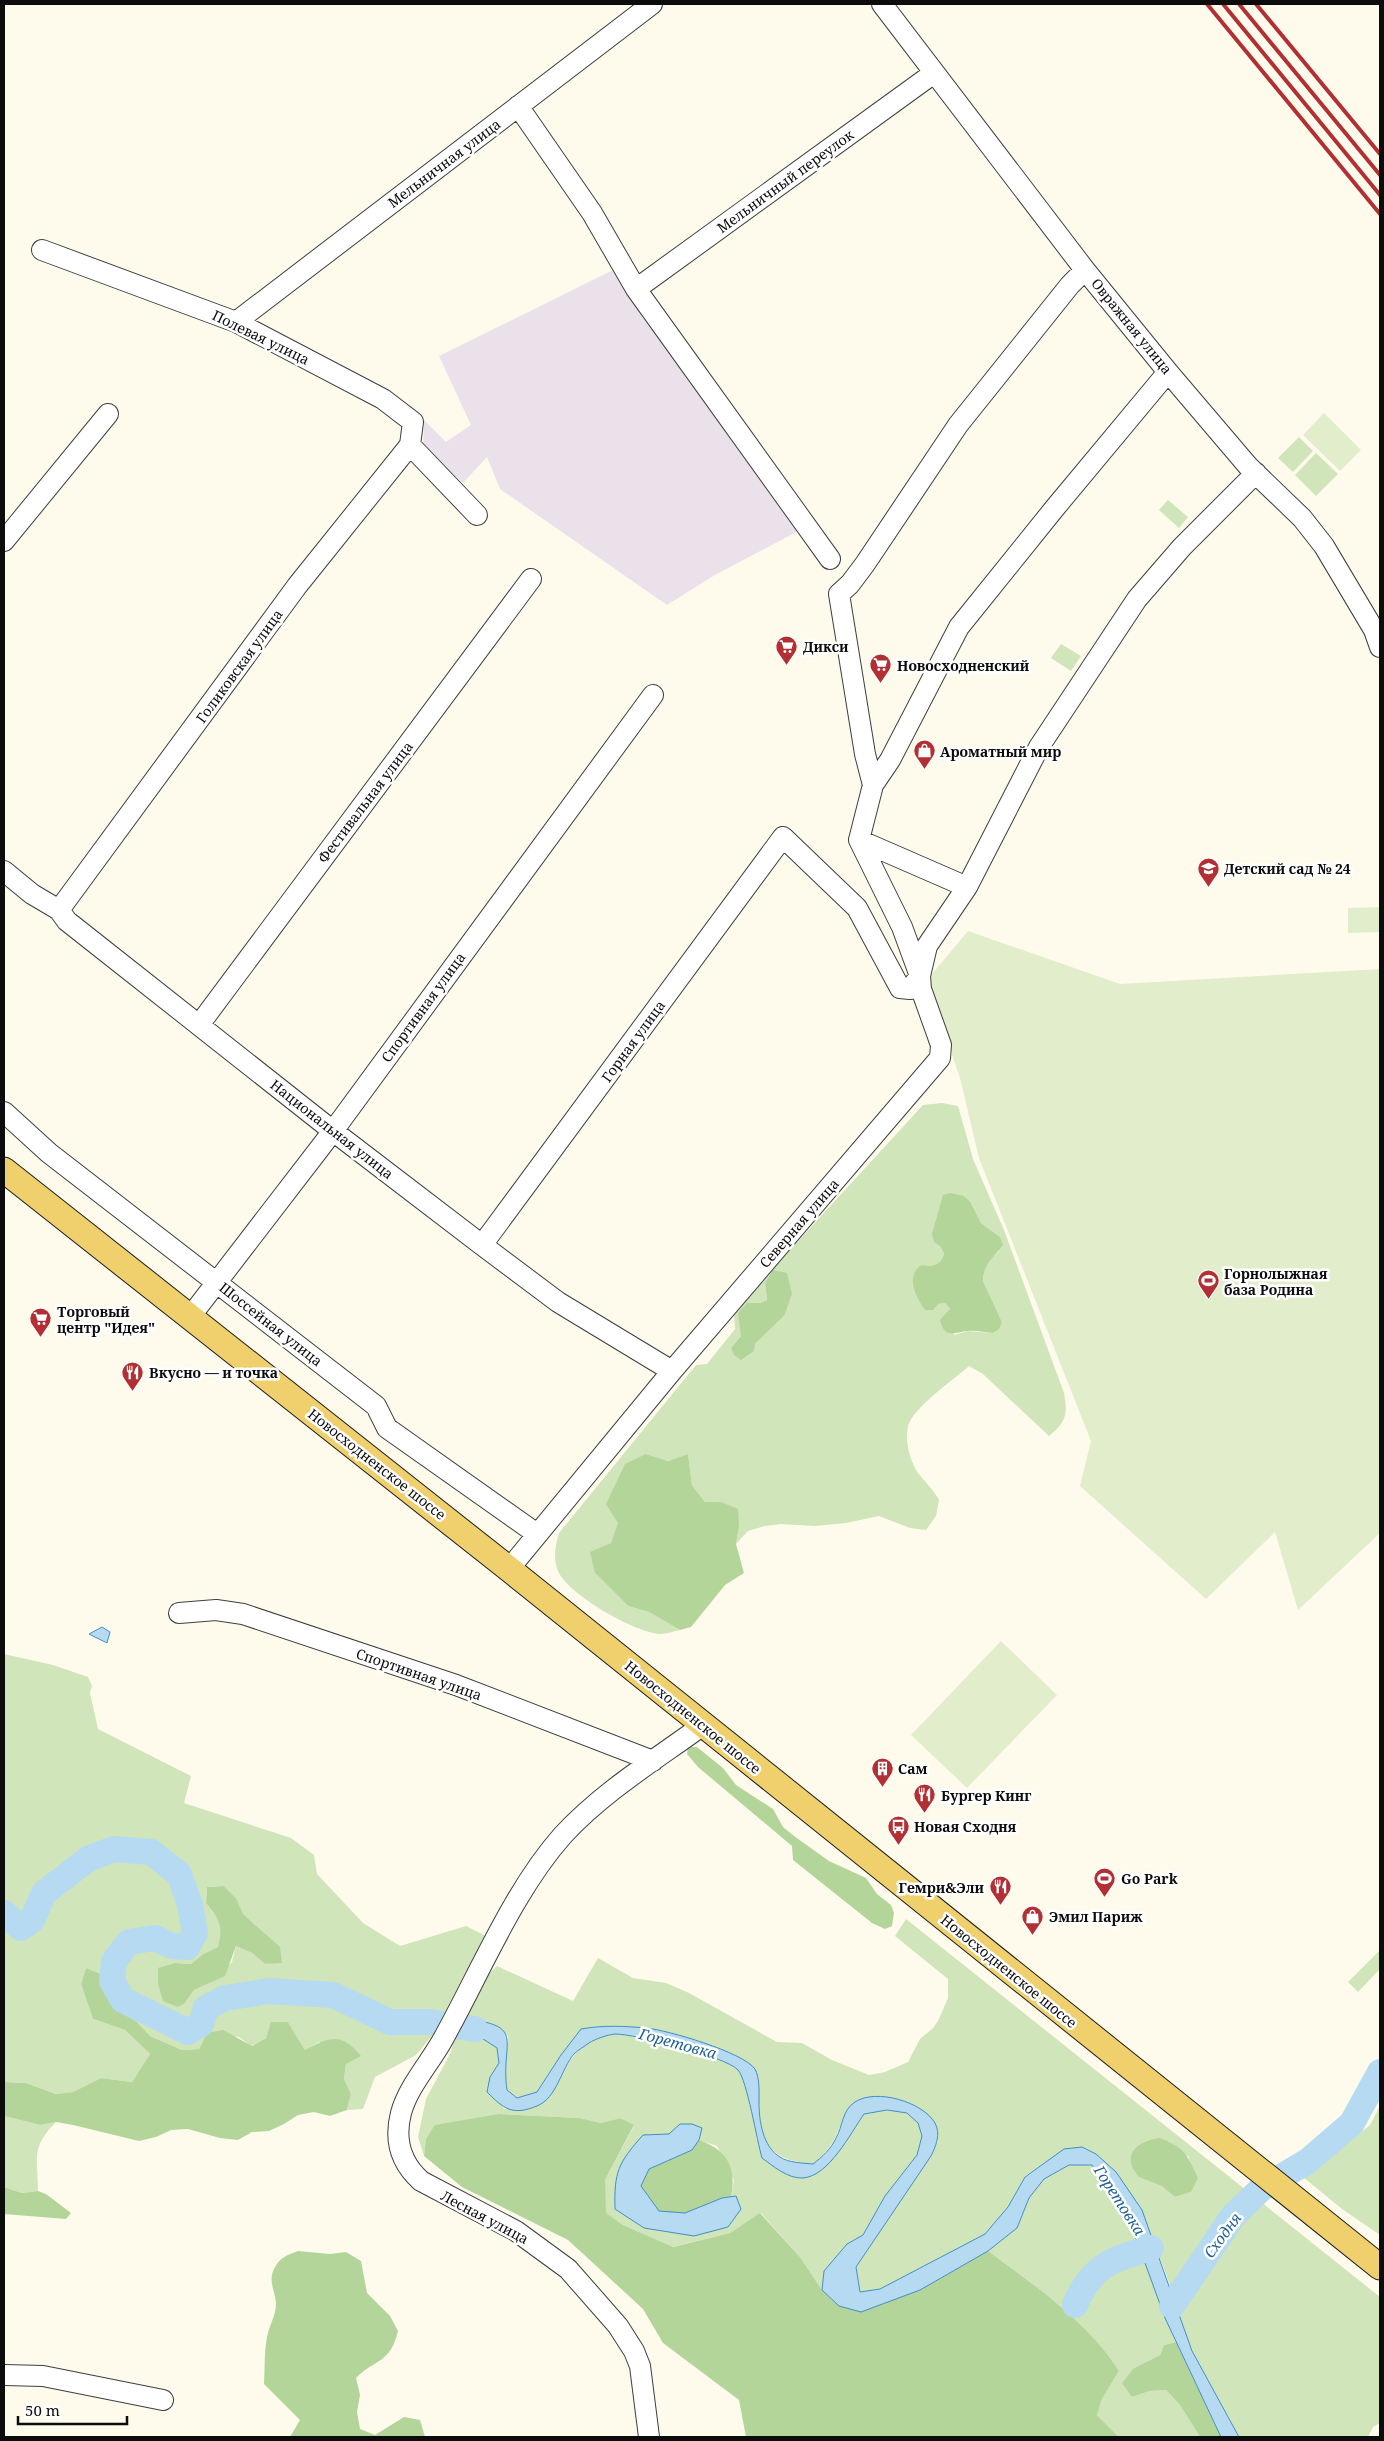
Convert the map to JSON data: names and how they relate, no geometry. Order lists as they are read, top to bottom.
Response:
{
  "streets": {
    "main road": ["Новосходненское шоссе"],
    "street": [
      "Мельничная улица",
      "Мельничный переулок",
      "Овражная улица",
      "Полевая улица",
      "Голиковская улица",
      "Фестивальная улица",
      "Спортивная улица",
      "Горная улица",
      "Национальная улица",
      "Северная улица",
      "Шоссейная улица",
      "Лесная улица"
    ]
  },
  "crossings": [
    ["Мельничная улица", "Полевая улица"],
    ["Мельничный переулок", "Овражная улица"],
    ["Полевая улица", "Голиковская улица"],
    ["Голиковская улица", "Национальная улица"],
    ["Фестивальная улица", "Национальная улица"],
    ["Спортивная улица", "Национальная улица"],
    ["Спортивная улица", "Шоссейная улица"],
    ["Спортивная улица", "Новосходненское шоссе"],
    ["Спортивная улица", "Лесная улица"],
    ["Горная улица", "Национальная улица"],
    ["Горная улица", "Северная улица"],
    ["Национальная улица", "Северная улица"],
    ["Северная улица", "Шоссейная улица"],
    ["Северная улица", "Новосходненское шоссе"],
    ["Новосходненское шоссе", "Лесная улица"]
  ],
  "water": ["Горетовка", "Сходня"],
  "places": {
    "supermarket": ["Дикси", "Новосходненский", "Торговый центр \"Идея\""],
    "shop": ["Ароматный мир", "Эмил Париж"],
    "school or university": ["Детский сад № 24"],
    "sports": ["Горнолыжная база Родина", "Go Park"],
    "restaurant": ["Вкусно — и точка", "Бургер Кинг", "Гемри&Эли"],
    "building": ["Сам"],
    "bus stop": ["Новая Сходня"]
  },
  "scale_bar": "50 m"
}
